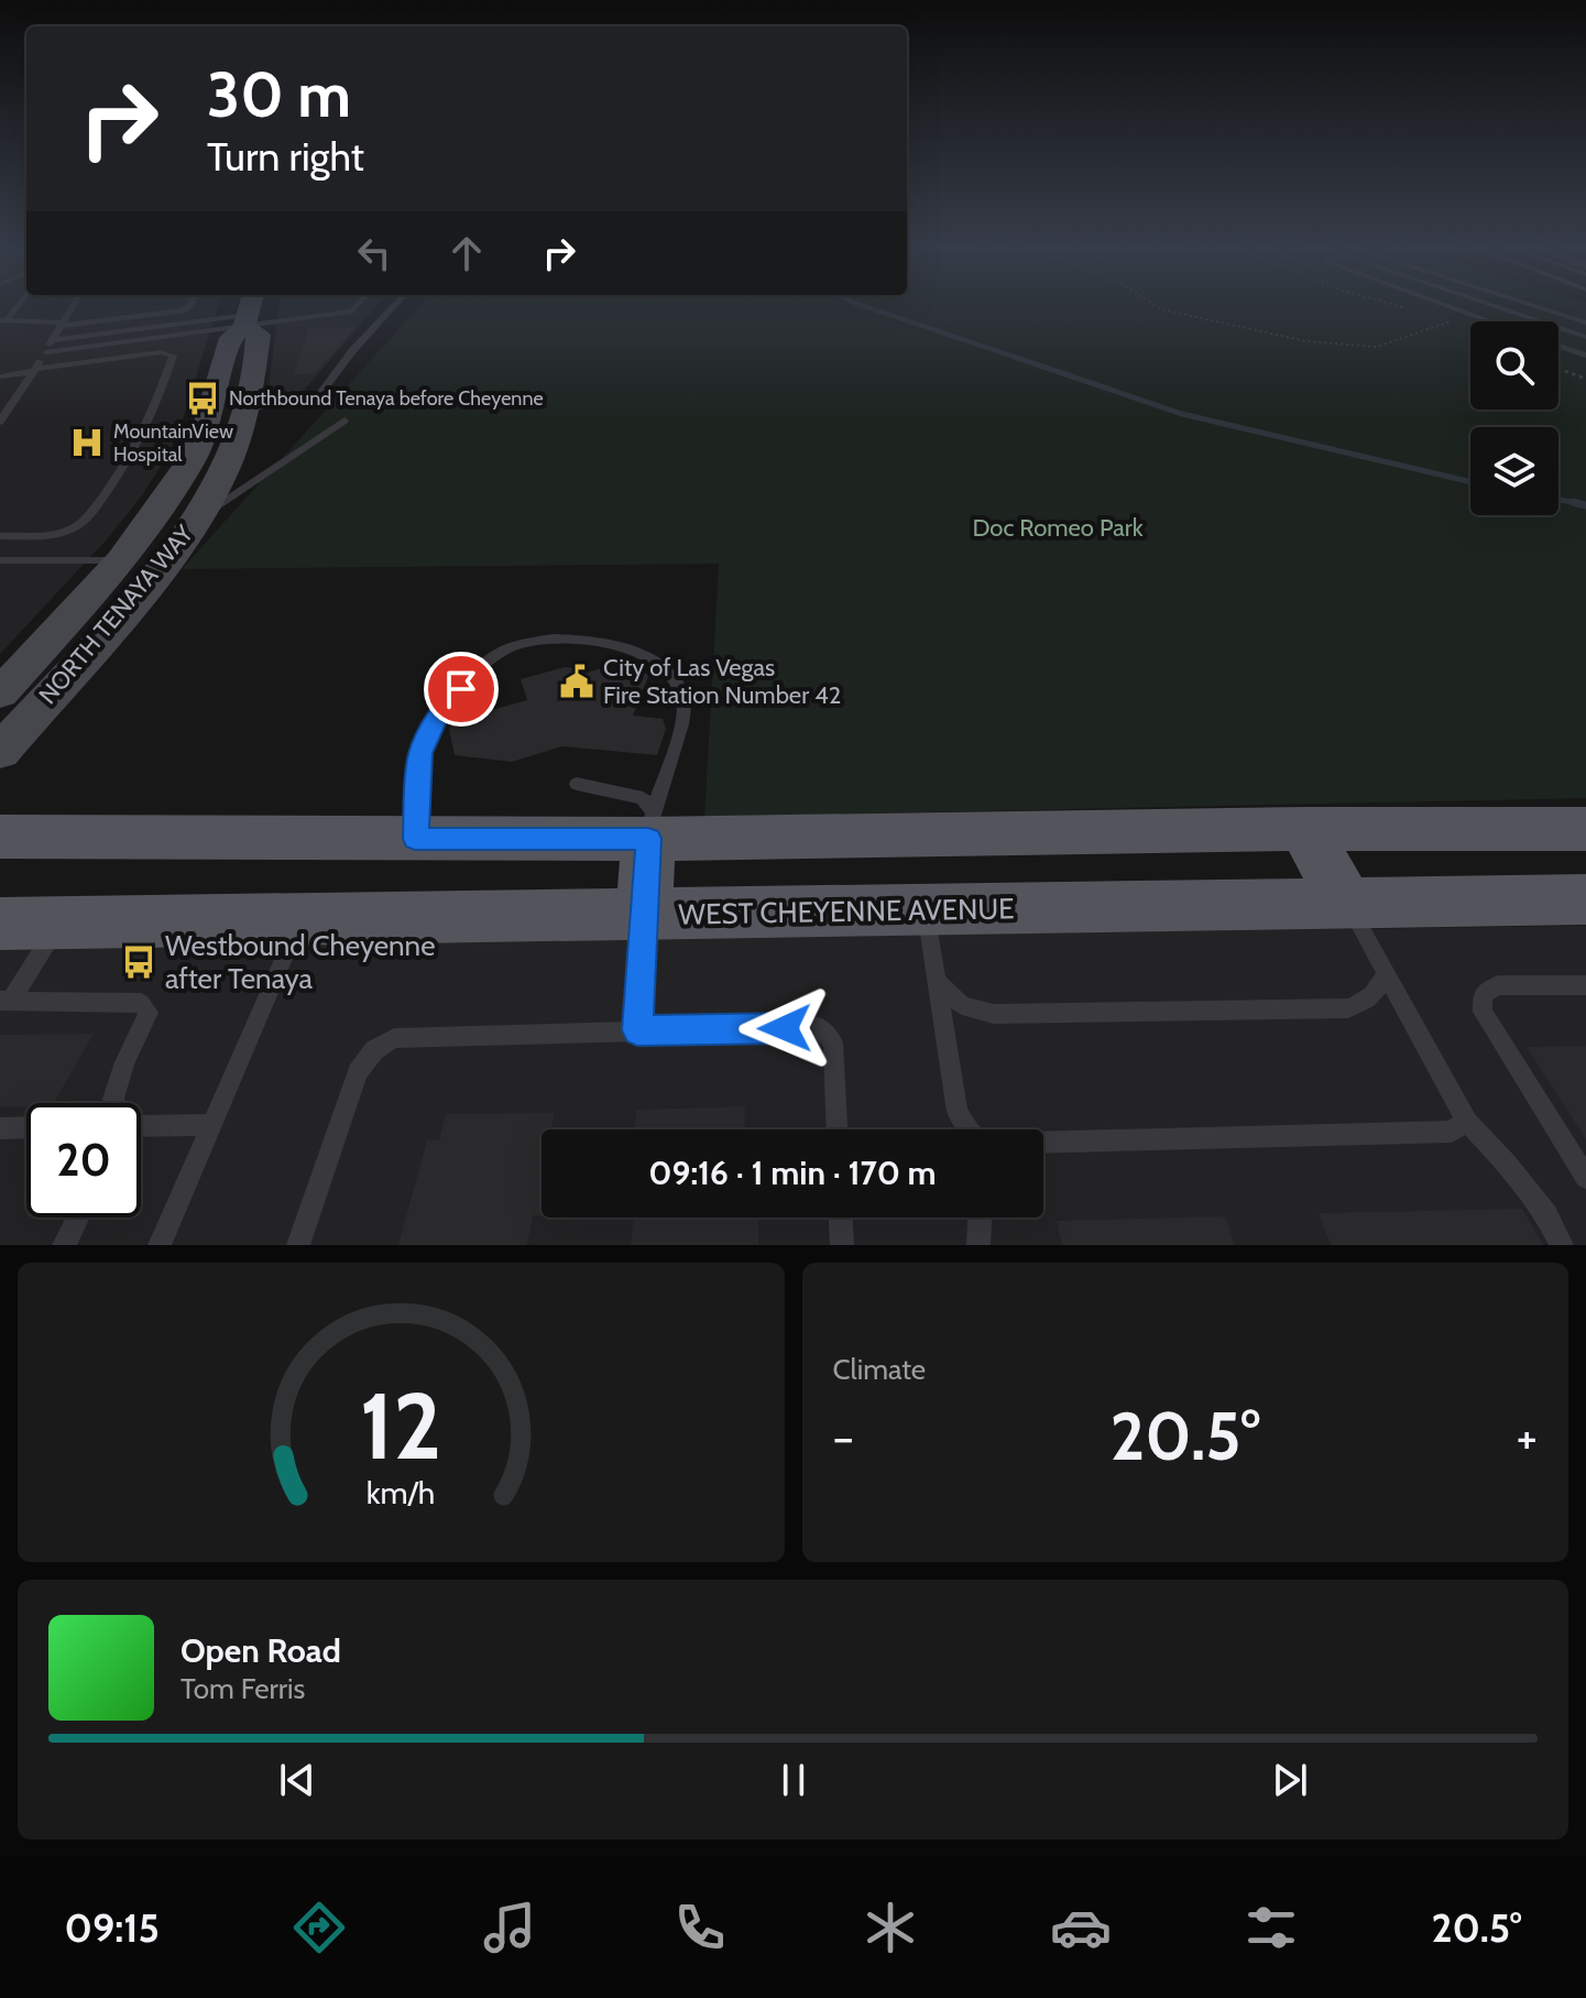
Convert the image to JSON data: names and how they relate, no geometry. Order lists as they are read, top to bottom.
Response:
{
  "streets": {
    "main road": ["NORTH TENAYA WAY", "WEST CHEYENNE AVENUE"]
  },
  "parks": ["Doc Romeo Park"],
  "places": {
    "bus stop": ["Northbound Tenaya before Cheyenne", "Westbound Cheyenne after Tenaya"],
    "hospital": ["MountainView Hospital"],
    "public building": ["City of Las Vegas Fire Station Number 42"]
  },
  "page": {
    "turn": ["30 m", "Turn right"],
    "limit": "20",
    "trip": "09:16 · 1 min · 170 m",
    "tile": "Climate",
    "heat": ["−", "20.5°", "+"],
    "song": ["Open Road", "Tom Ferris"],
    "tabs": ["09:15", "20.5°"],
    "gauge": ["12", "km/h"]
  }
}
